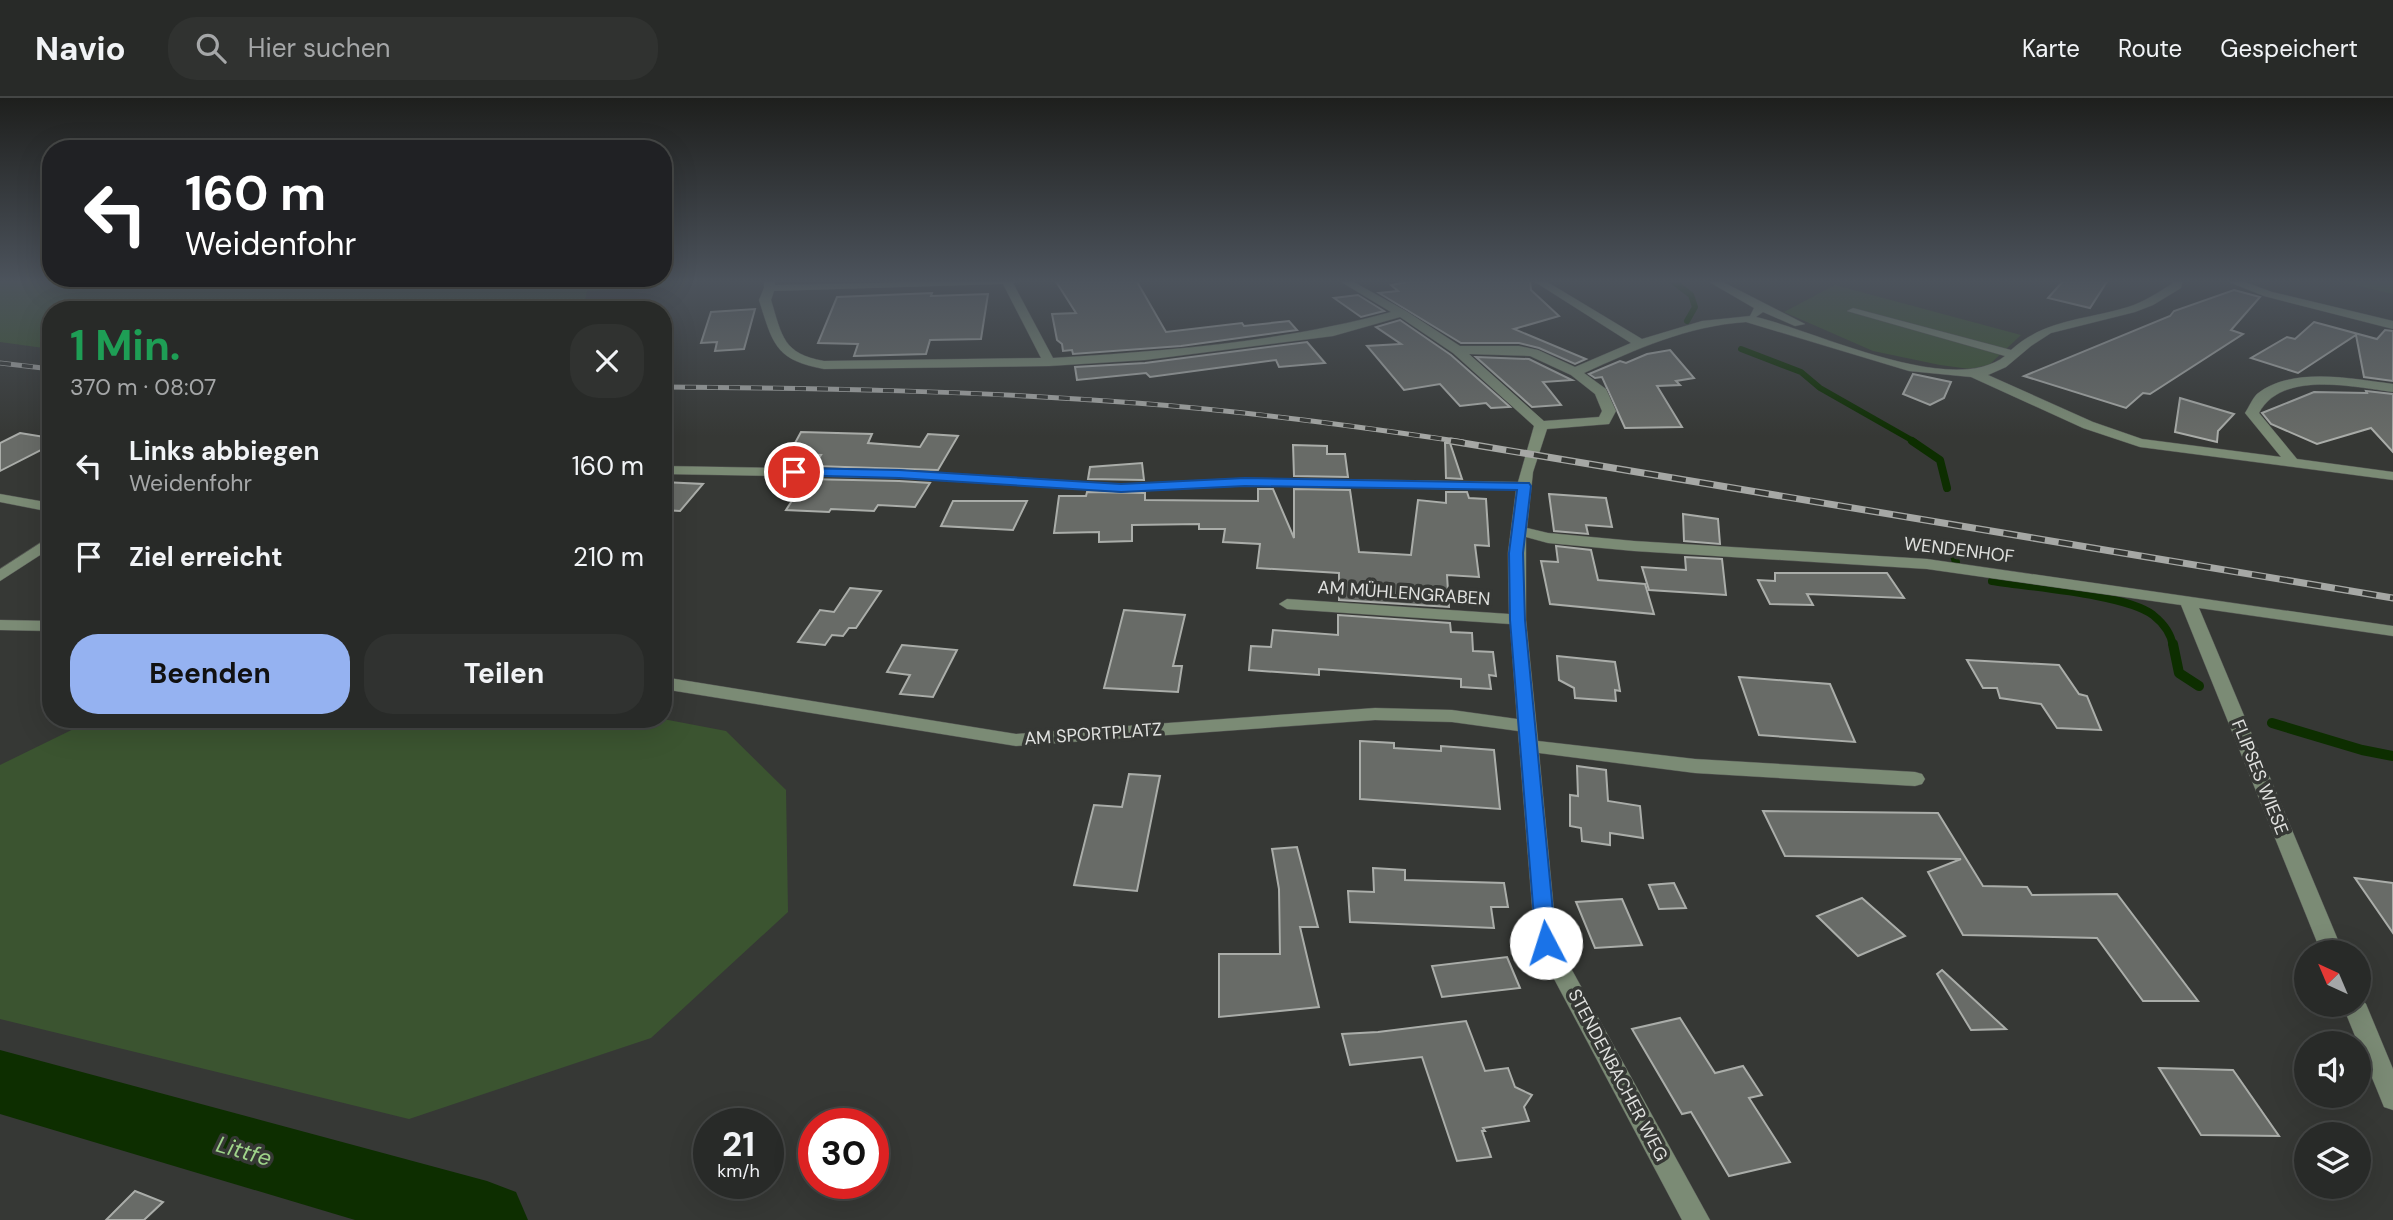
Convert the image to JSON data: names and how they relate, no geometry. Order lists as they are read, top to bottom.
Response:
{
  "streets": {
    "street": [
      "WENDENHOF",
      "AM MÜHLENGRABEN",
      "AM SPORTPLATZ",
      "FLIPSES WIESE",
      "STENDENBACHER WEG"
    ]
  },
  "crossings": [
    ["WENDENHOF", "FLIPSES WIESE"],
    ["WENDENHOF", "STENDENBACHER WEG"],
    ["AM MÜHLENGRABEN", "STENDENBACHER WEG"],
    ["AM SPORTPLATZ", "STENDENBACHER WEG"]
  ],
  "water": ["Littfe"],
  "north": "top left",
  "page": {
    "header": "Navio",
    "search": "Hier suchen",
    "nav": ["Karte", "Route", "Gespeichert"],
    "turn": ["160 m", "Weidenfohr"],
    "heading": ["1 Min.", "370 m · 08:07"],
    "list": [
      {
        "name": "Links abbiegen",
        "note": "Weidenfohr",
        "value": "160 m"
      },
      {
        "name": "Ziel erreicht",
        "value": "210 m"
      }
    ],
    "buttons": ["Beenden", "Teilen"],
    "speed": "21 km/h",
    "limit": "30"
  }
}
